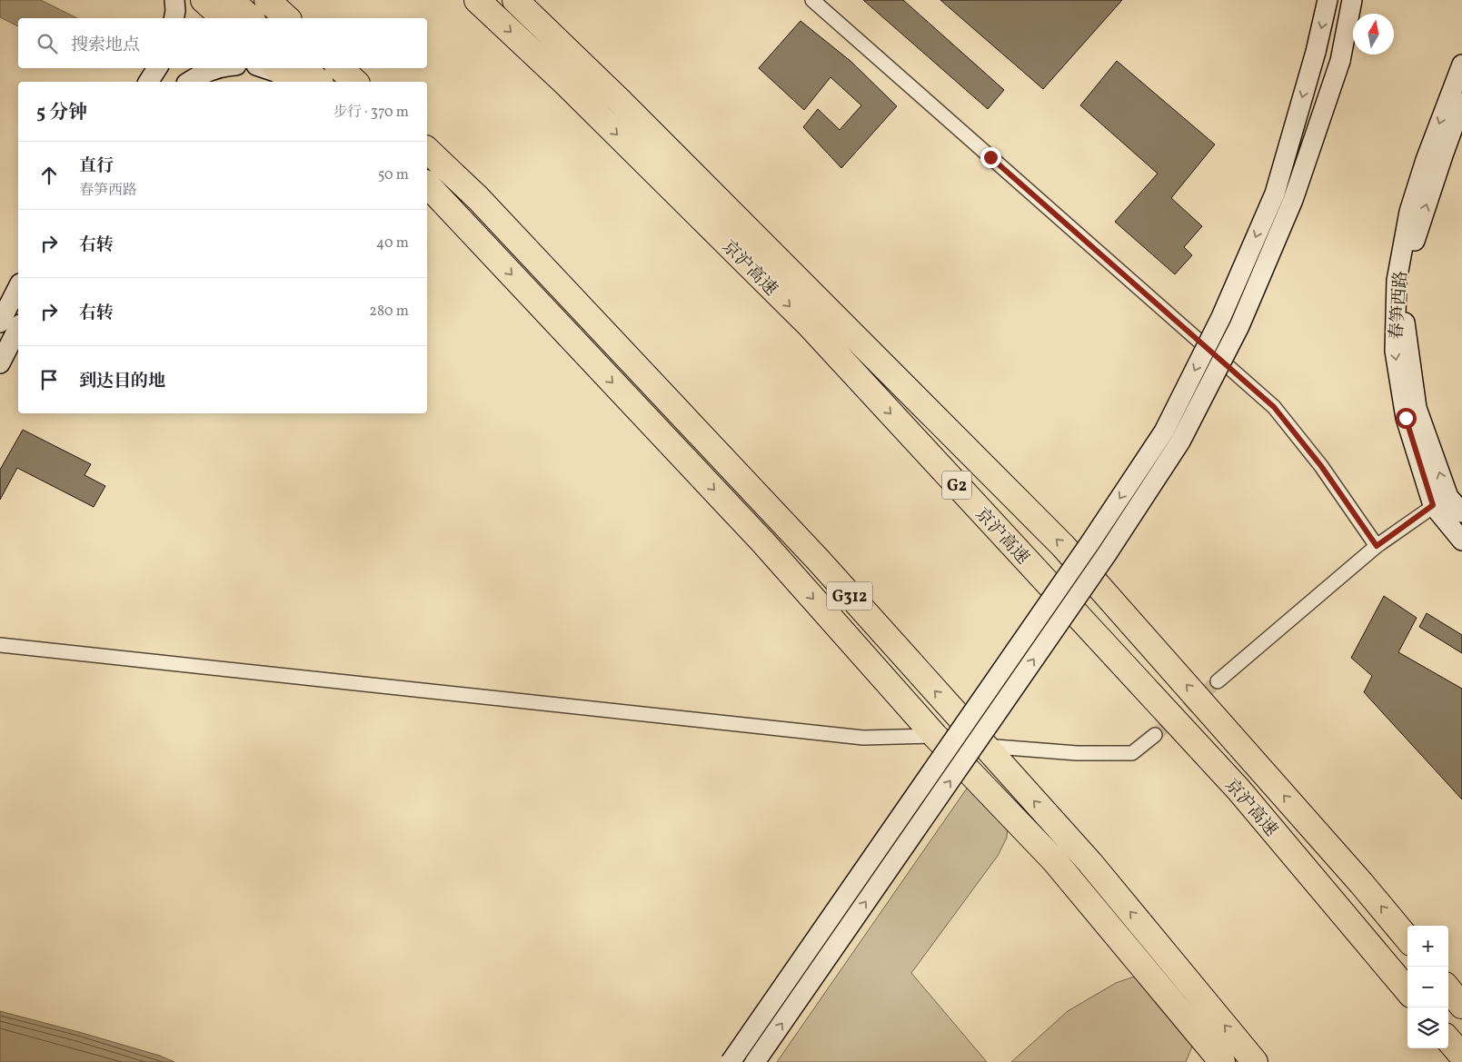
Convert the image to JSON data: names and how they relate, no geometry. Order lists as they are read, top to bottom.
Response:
{
  "streets": {
    "highway": ["京沪高速", "G2", "G312"],
    "main road": ["春笋西路"]
  },
  "north": "top",
  "page": {
    "search": "搜索地点",
    "heading": ["5 分钟", "步行 · 370 m"],
    "list": [
      ["直行", "春笋西路", "50 m"],
      ["右转", "40 m"],
      ["右转", "280 m"],
      "到达目的地"
    ],
    "map_buttons": ["+", "−"]
  }
}
